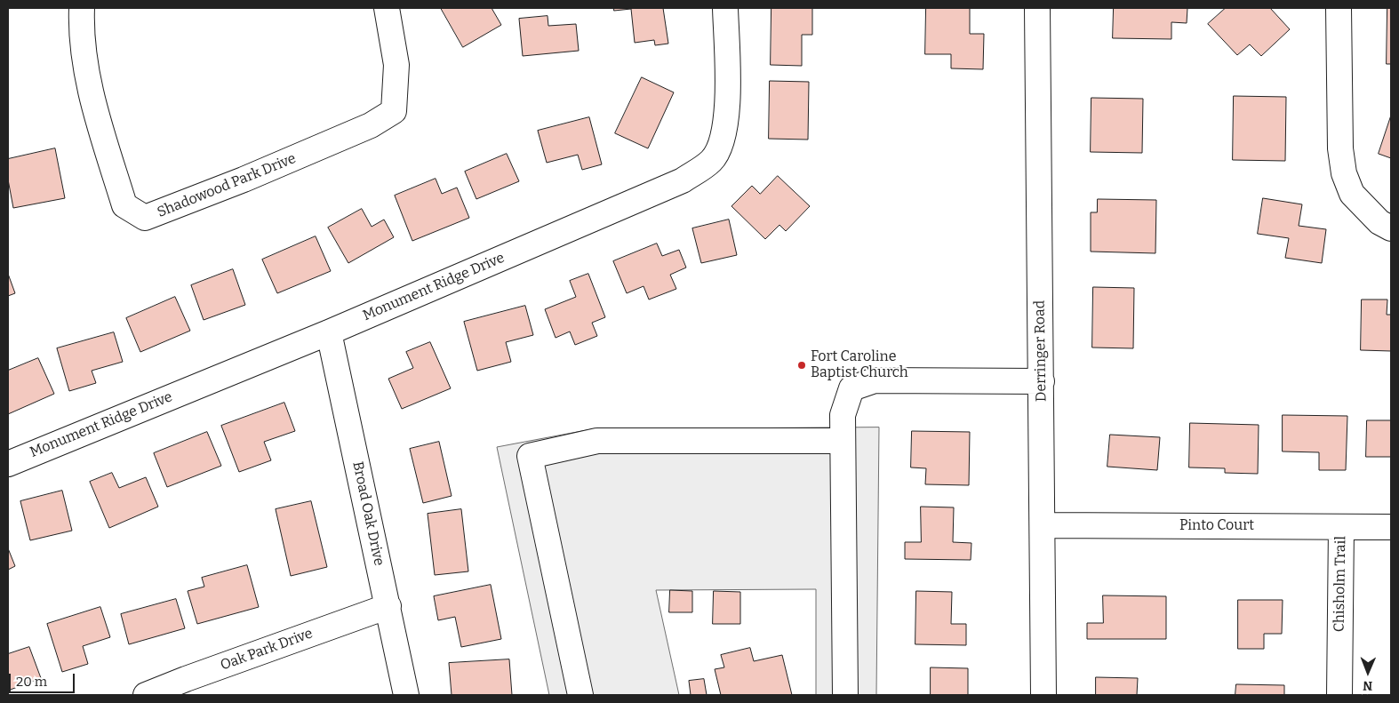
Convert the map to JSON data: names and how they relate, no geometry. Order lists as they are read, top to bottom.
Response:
{
  "streets": {
    "street": [
      "Shadowood Park Drive",
      "Monument Ridge Drive",
      "Derringer Road",
      "Broad Oak Drive",
      "Pinto Court",
      "Chisholm Trail",
      "Oak Park Drive"
    ]
  },
  "crossings": [
    ["Monument Ridge Drive", "Broad Oak Drive"],
    ["Derringer Road", "Pinto Court"],
    ["Broad Oak Drive", "Oak Park Drive"],
    ["Pinto Court", "Chisholm Trail"]
  ],
  "places": ["Fort Caroline Baptist Church"],
  "scale_bar": "20 m",
  "north": "bottom"
}
